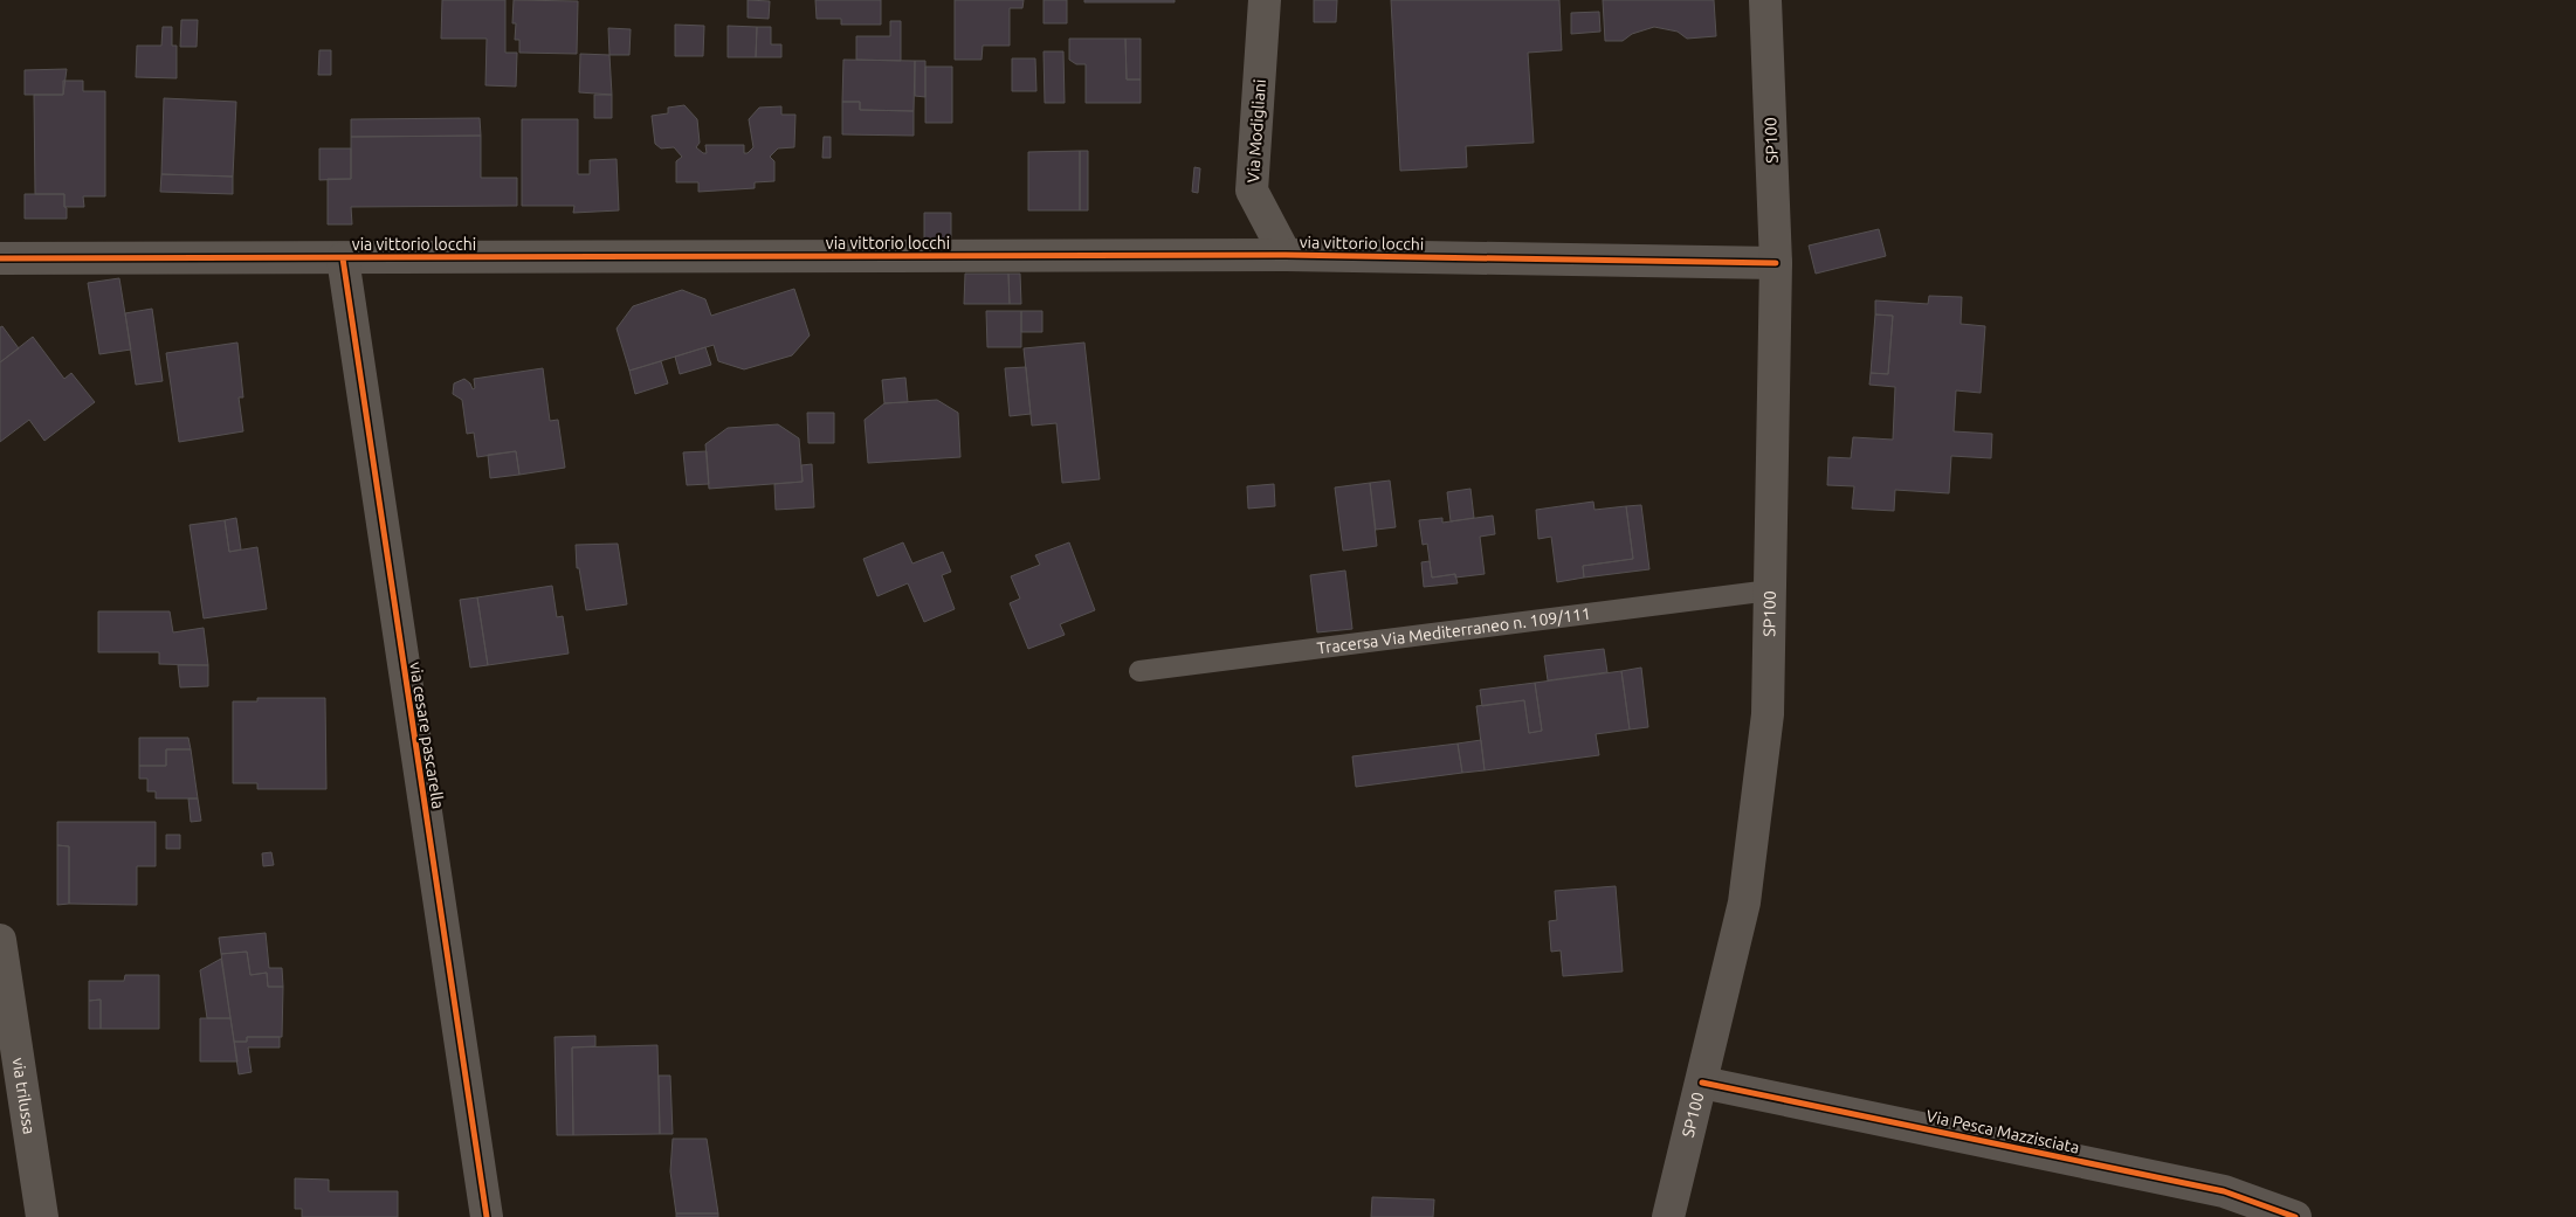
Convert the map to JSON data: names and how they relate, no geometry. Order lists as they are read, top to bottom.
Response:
{
  "streets": {
    "street": [
      "Via Modigliani",
      "SP100",
      "via vittorio locchi",
      "via cesare pascarella",
      "via trilussa",
      "Via Pesca Mazzisciata"
    ],
    "lane": ["Tracersa Via Mediterraneo n. 109/111"]
  },
  "crossings": [
    ["Via Modigliani", "via vittorio locchi"],
    ["SP100", "via vittorio locchi"],
    ["SP100", "Tracersa Via Mediterraneo n. 109/111"],
    ["SP100", "Via Pesca Mazzisciata"],
    ["via vittorio locchi", "via cesare pascarella"]
  ]
}
